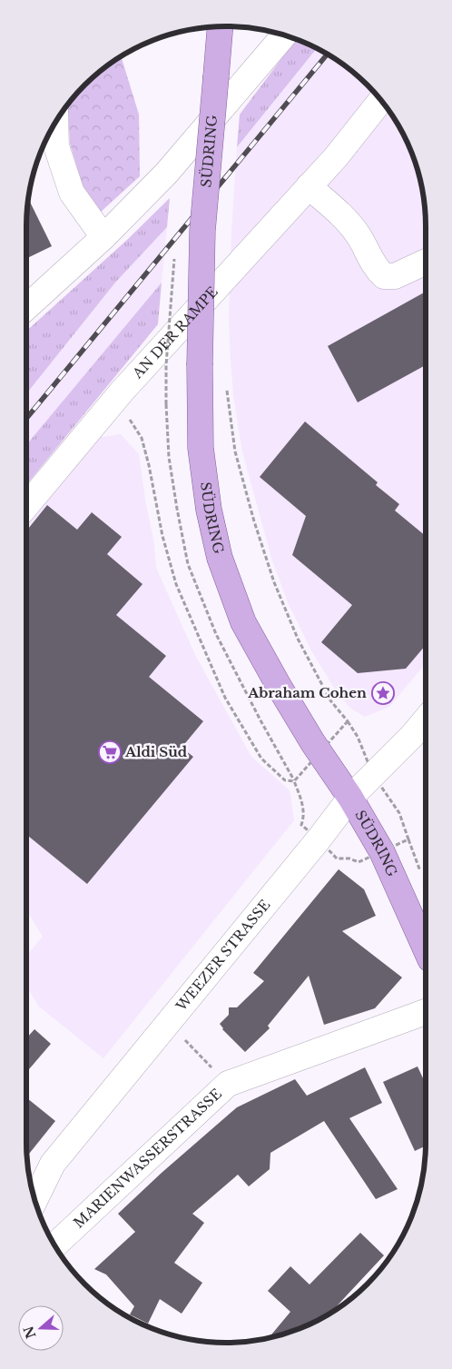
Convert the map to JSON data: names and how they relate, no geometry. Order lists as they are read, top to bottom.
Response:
{
  "streets": {
    "main road": ["SÜDRING"],
    "street": ["AN DER RAMPE", "WEEZER STRASSE", "MARIENWASSERSTRASSE"]
  },
  "crossings": [
    ["SÜDRING", "WEEZER STRASSE"]
  ],
  "places": {
    "place": ["Abraham Cohen"],
    "supermarket": ["Aldi Süd"]
  },
  "north": "left"
}
